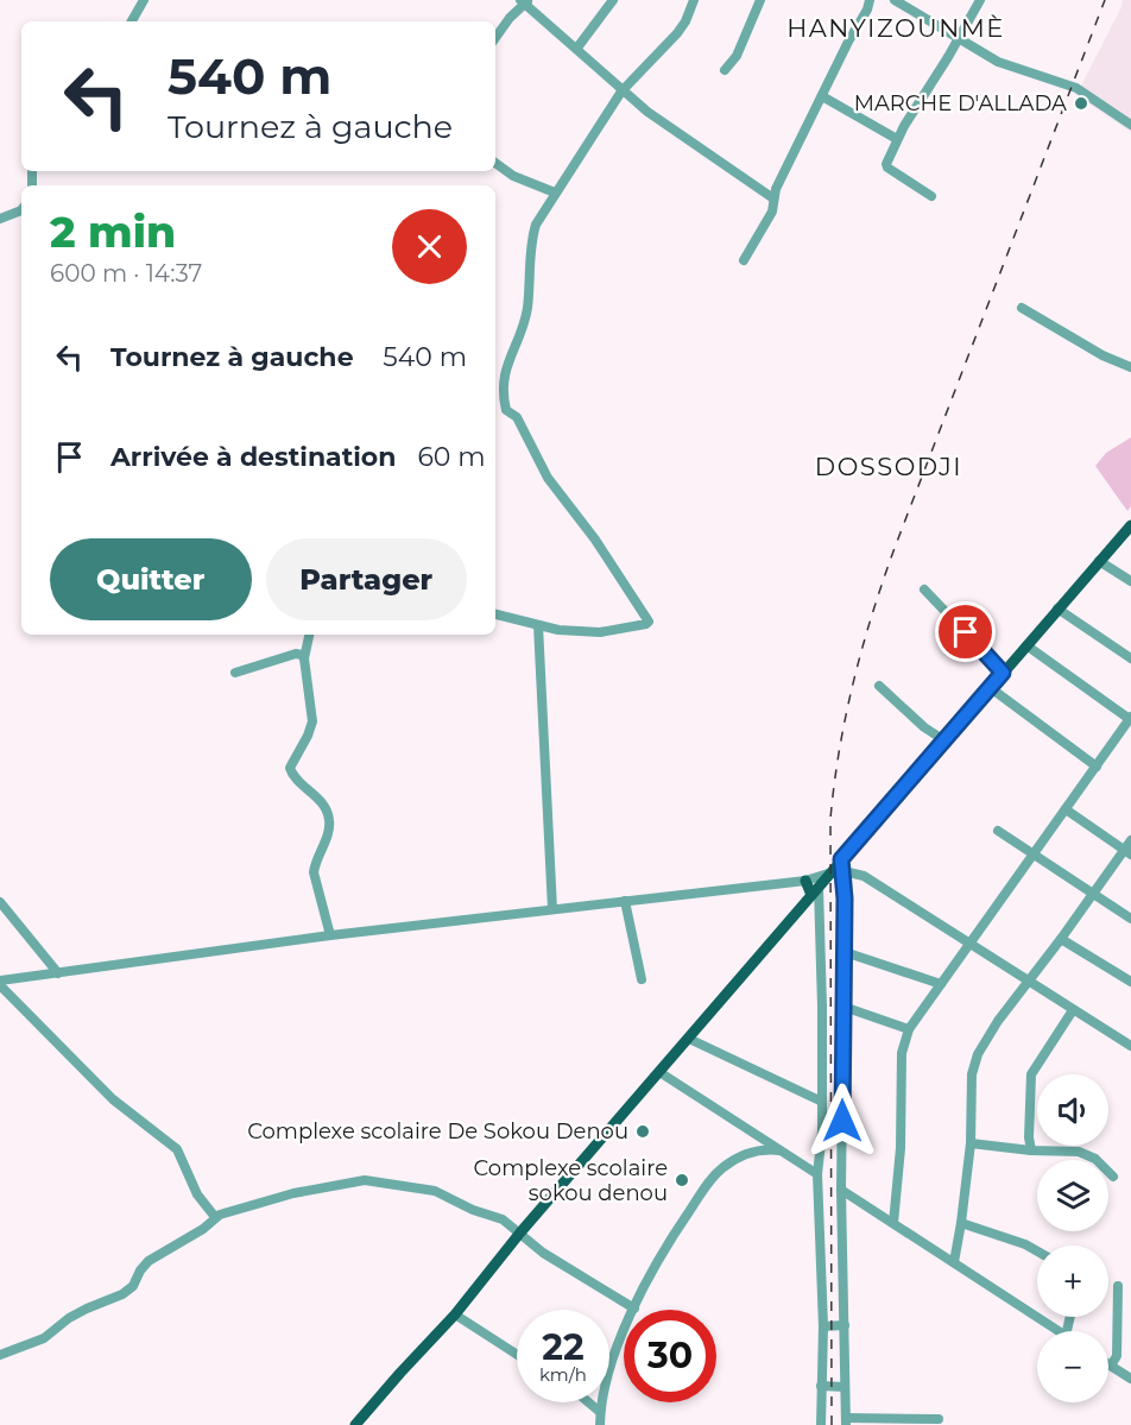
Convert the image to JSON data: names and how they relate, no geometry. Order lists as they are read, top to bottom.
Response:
{
  "districts": ["HANYIZOUNMÈ", "DOSSODJI"],
  "places": ["MARCHE D'ALLADA", "Complexe scolaire De Sokou Denou", "Complexe scolaire sokou denou"],
  "page": {
    "turn": ["540 m", "Tournez à gauche"],
    "heading": ["2 min", "600 m · 14:37"],
    "list": [
      {
        "name": "Tournez à gauche",
        "value": "540 m"
      },
      {
        "name": "Arrivée à destination",
        "value": "60 m"
      }
    ],
    "buttons": ["Quitter", "Partager"],
    "map_buttons": ["+", "−"],
    "speed": "22 km/h",
    "limit": "30"
  }
}
